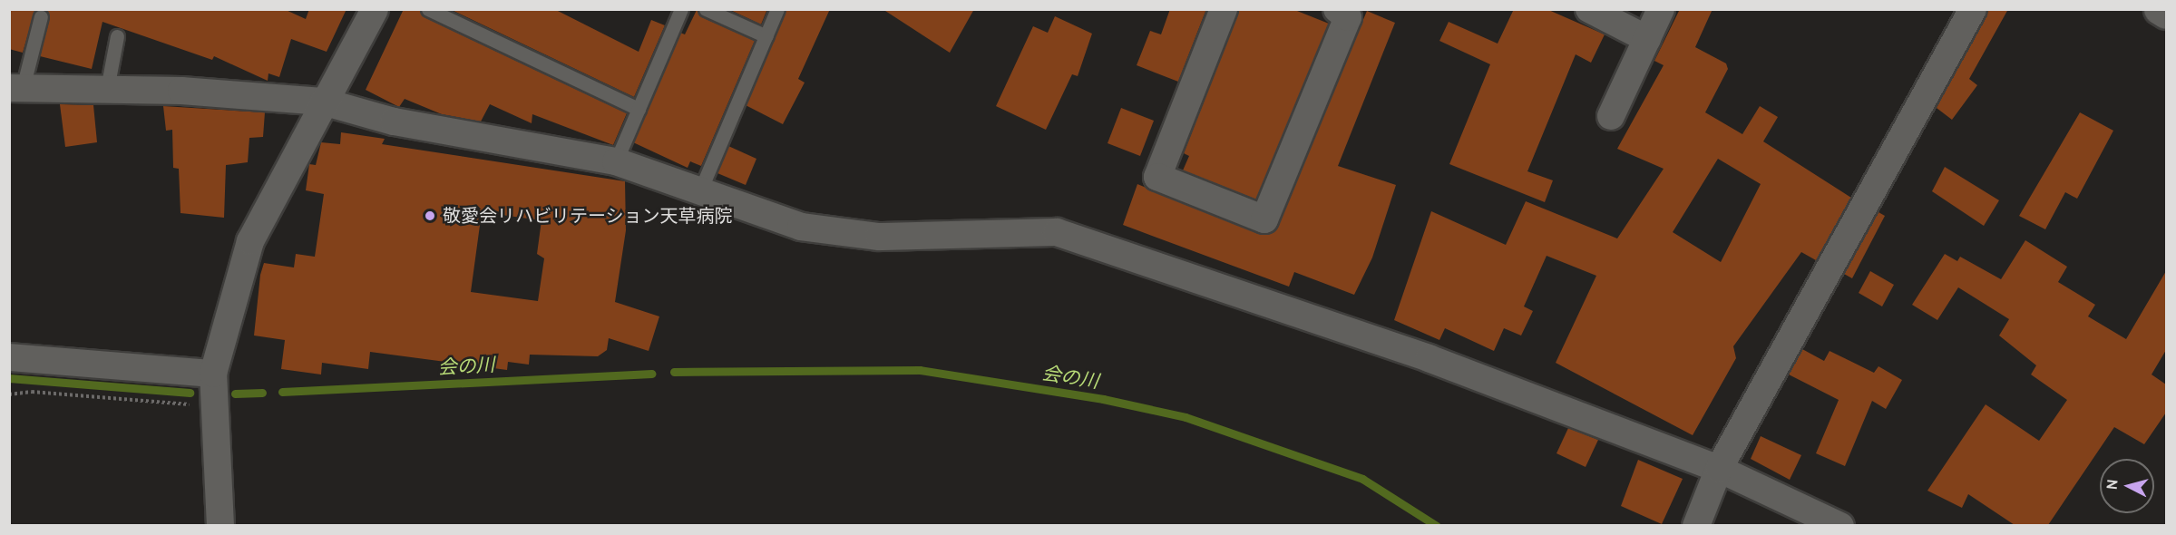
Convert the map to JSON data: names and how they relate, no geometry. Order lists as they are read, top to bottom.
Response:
{
  "water": ["会の川"],
  "places": ["敬愛会リハビリテーション天草病院"],
  "north": "left"
}
